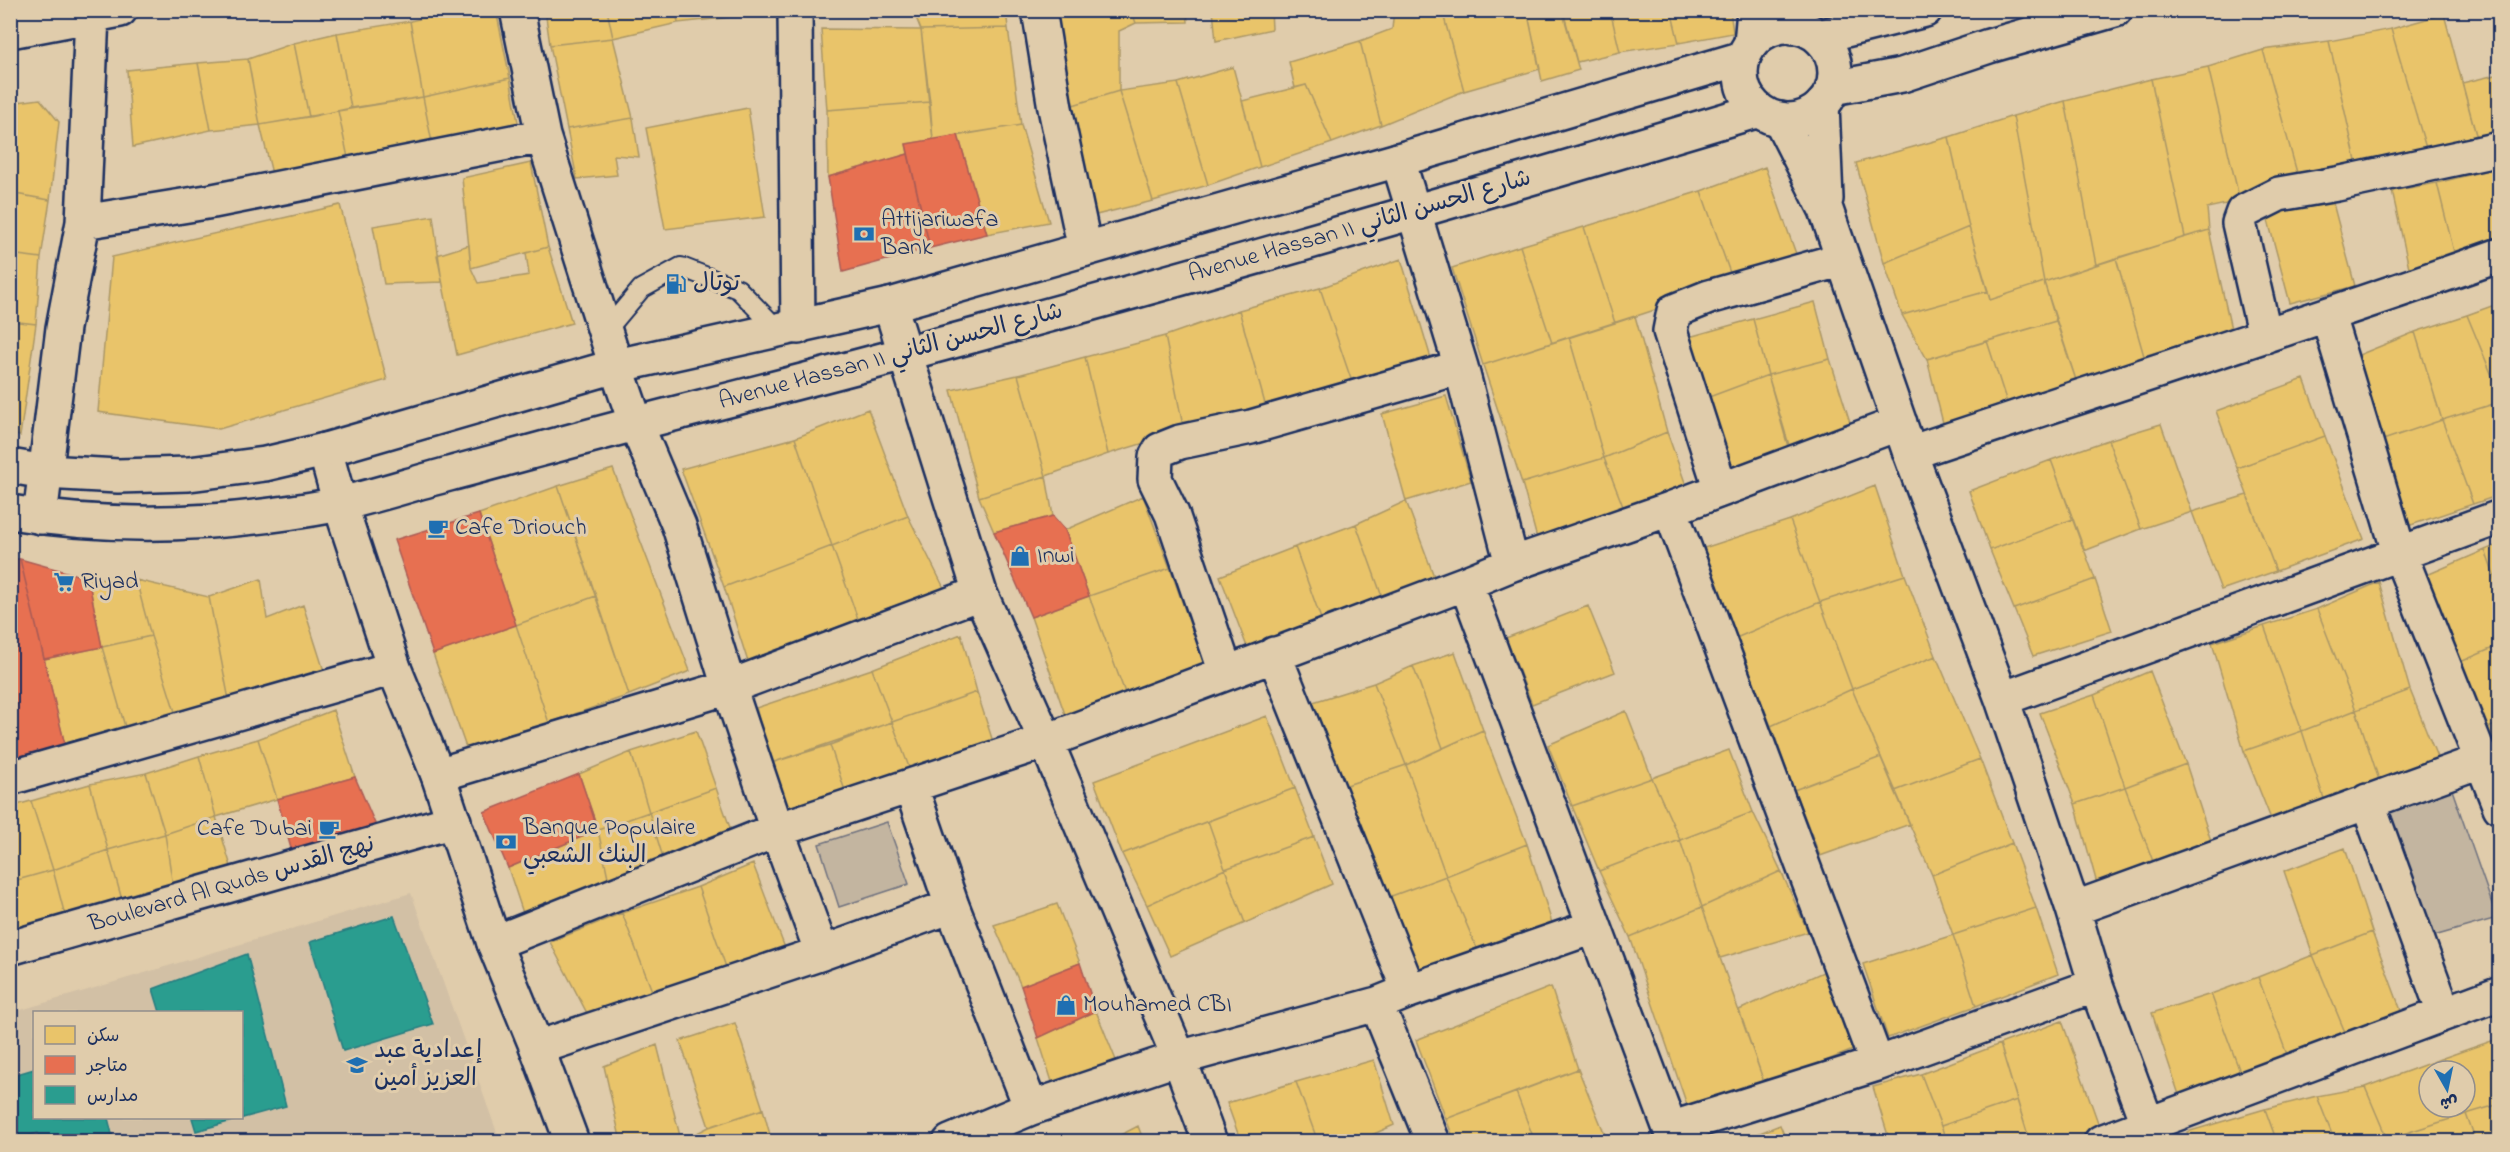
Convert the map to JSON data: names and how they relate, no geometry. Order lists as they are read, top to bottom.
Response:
{
  "streets": {
    "street": ["Avenue Hassan II شارع الحسن الثاني", "Boulevard Al Quds نهج القدس"]
  },
  "places": {
    "bank": ["Attijariwafa Bank", "Banque Populaire البنك الشعبي"],
    "fuel station": ["توتال"],
    "cafe": ["Cafe Driouch", "Cafe Dubai"],
    "shop": ["Inwi", "Mouhamed CBI"],
    "supermarket": ["Riyad"],
    "school or university": ["إعدادية عبد العزيز أمين"]
  },
  "legend": ["سكن", "متاجر", "مدارس"],
  "north": "bottom"
}
